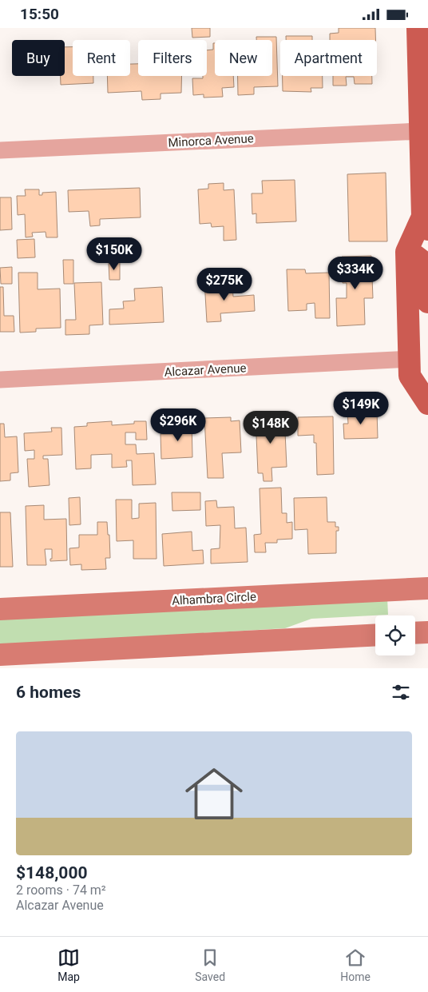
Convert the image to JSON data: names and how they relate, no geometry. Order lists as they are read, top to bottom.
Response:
{
  "streets": {
    "street": ["Minorca Avenue", "Alcazar Avenue", "Alhambra Circle"]
  },
  "page": {
    "status": "15:50",
    "chip": [
      "Buy",
      "Rent",
      "Filters",
      "New",
      "Apartment"
    ],
    "price": [
      "$150K",
      "$334K",
      "$275K",
      "$149K",
      "$296K",
      "$148K"
    ],
    "heading": "6 homes",
    "list": [
      {
        "name": "$148,000",
        "note": "2 rooms · 74 m² · Alcazar Avenue"
      }
    ],
    "tabs": ["Map", "Saved", "Home"]
  }
}
